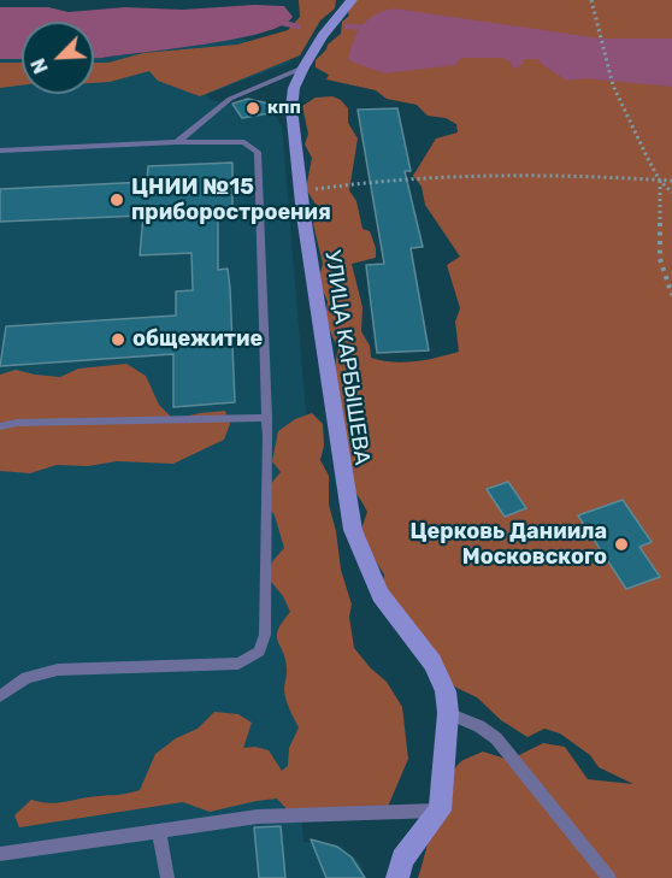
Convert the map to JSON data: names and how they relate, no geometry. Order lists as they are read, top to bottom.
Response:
{
  "streets": {
    "street": ["УЛИЦА КАРБЫШЕВА"]
  },
  "places": [
    "кпп",
    "ЦНИИ №15 приборостроения",
    "общежитие",
    "Церковь Даниила Московского"
  ],
  "north": "bottom left"
}
